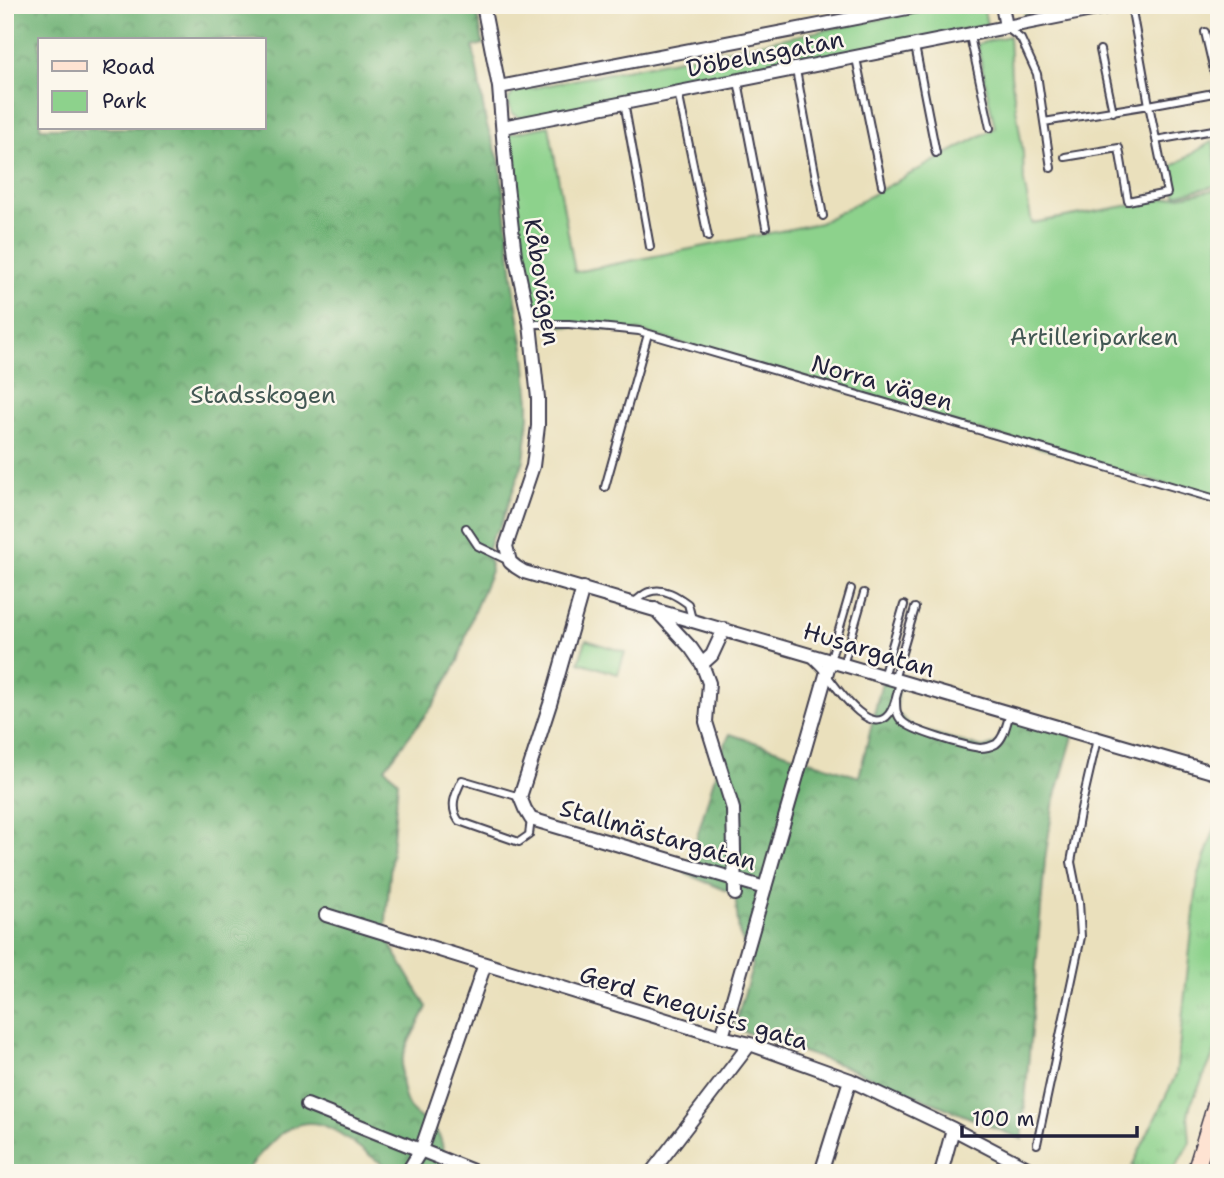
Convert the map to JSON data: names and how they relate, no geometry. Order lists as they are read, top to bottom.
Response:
{
  "streets": {
    "street": [
      "Döbelnsgatan",
      "Kåbovägen",
      "Husargatan",
      "Stallmästargatan",
      "Gerd Enequists gata"
    ],
    "lane": ["Norra vägen"]
  },
  "crossings": [
    ["Döbelnsgatan", "Kåbovägen"],
    ["Kåbovägen", "Norra vägen"],
    ["Kåbovägen", "Husargatan"],
    ["Husargatan", "Stallmästargatan"],
    ["Stallmästargatan", "Gerd Enequists gata"]
  ],
  "parks": ["Artilleriparken", "Stadsskogen"],
  "legend": ["Road", "Park"],
  "scale_bar": "100 m"
}
